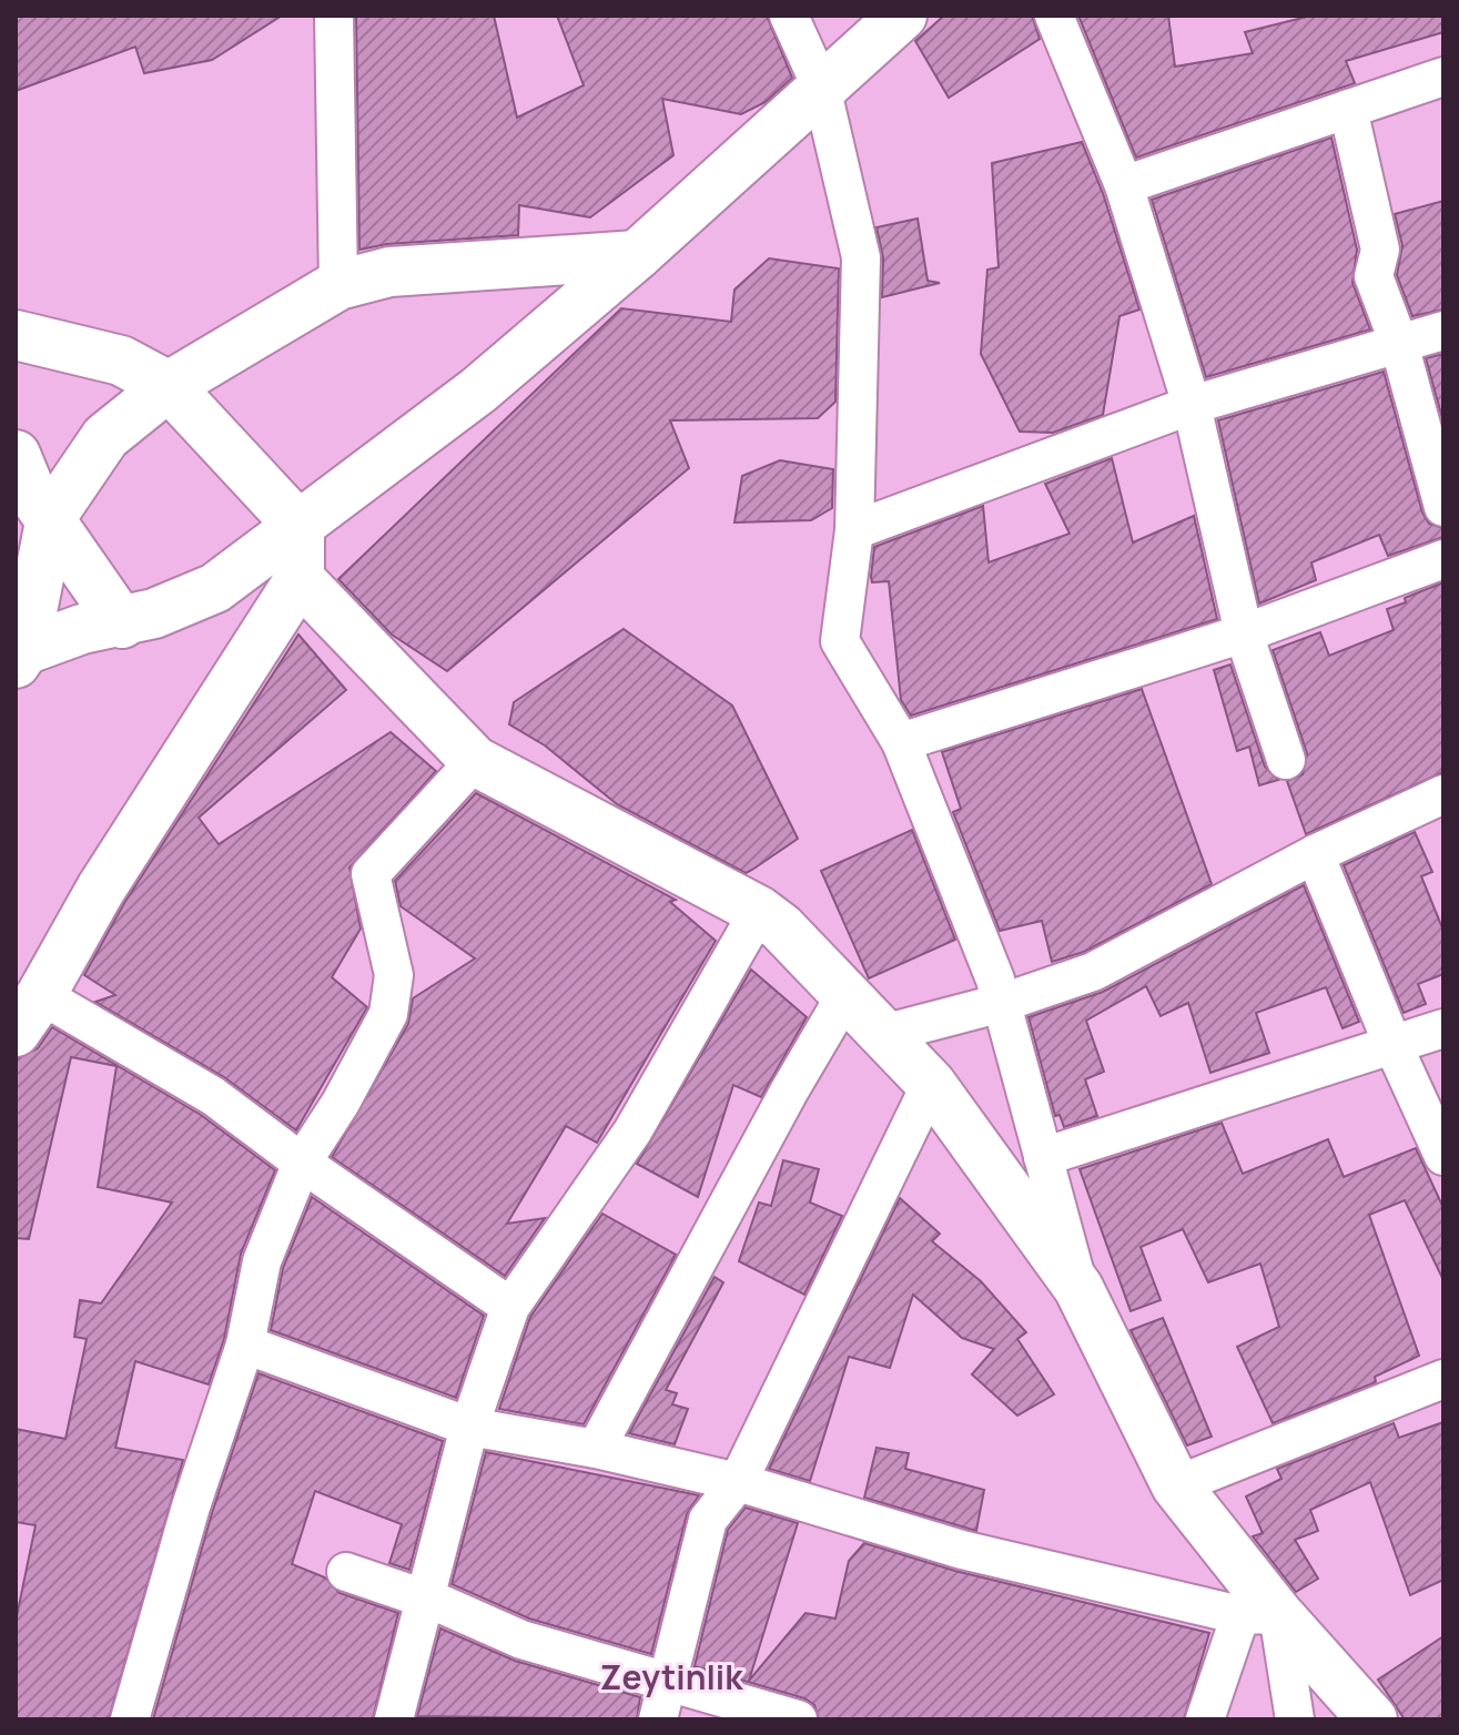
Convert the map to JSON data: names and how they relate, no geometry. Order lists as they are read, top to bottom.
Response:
{
  "districts": ["Zeytinlik"]
}
